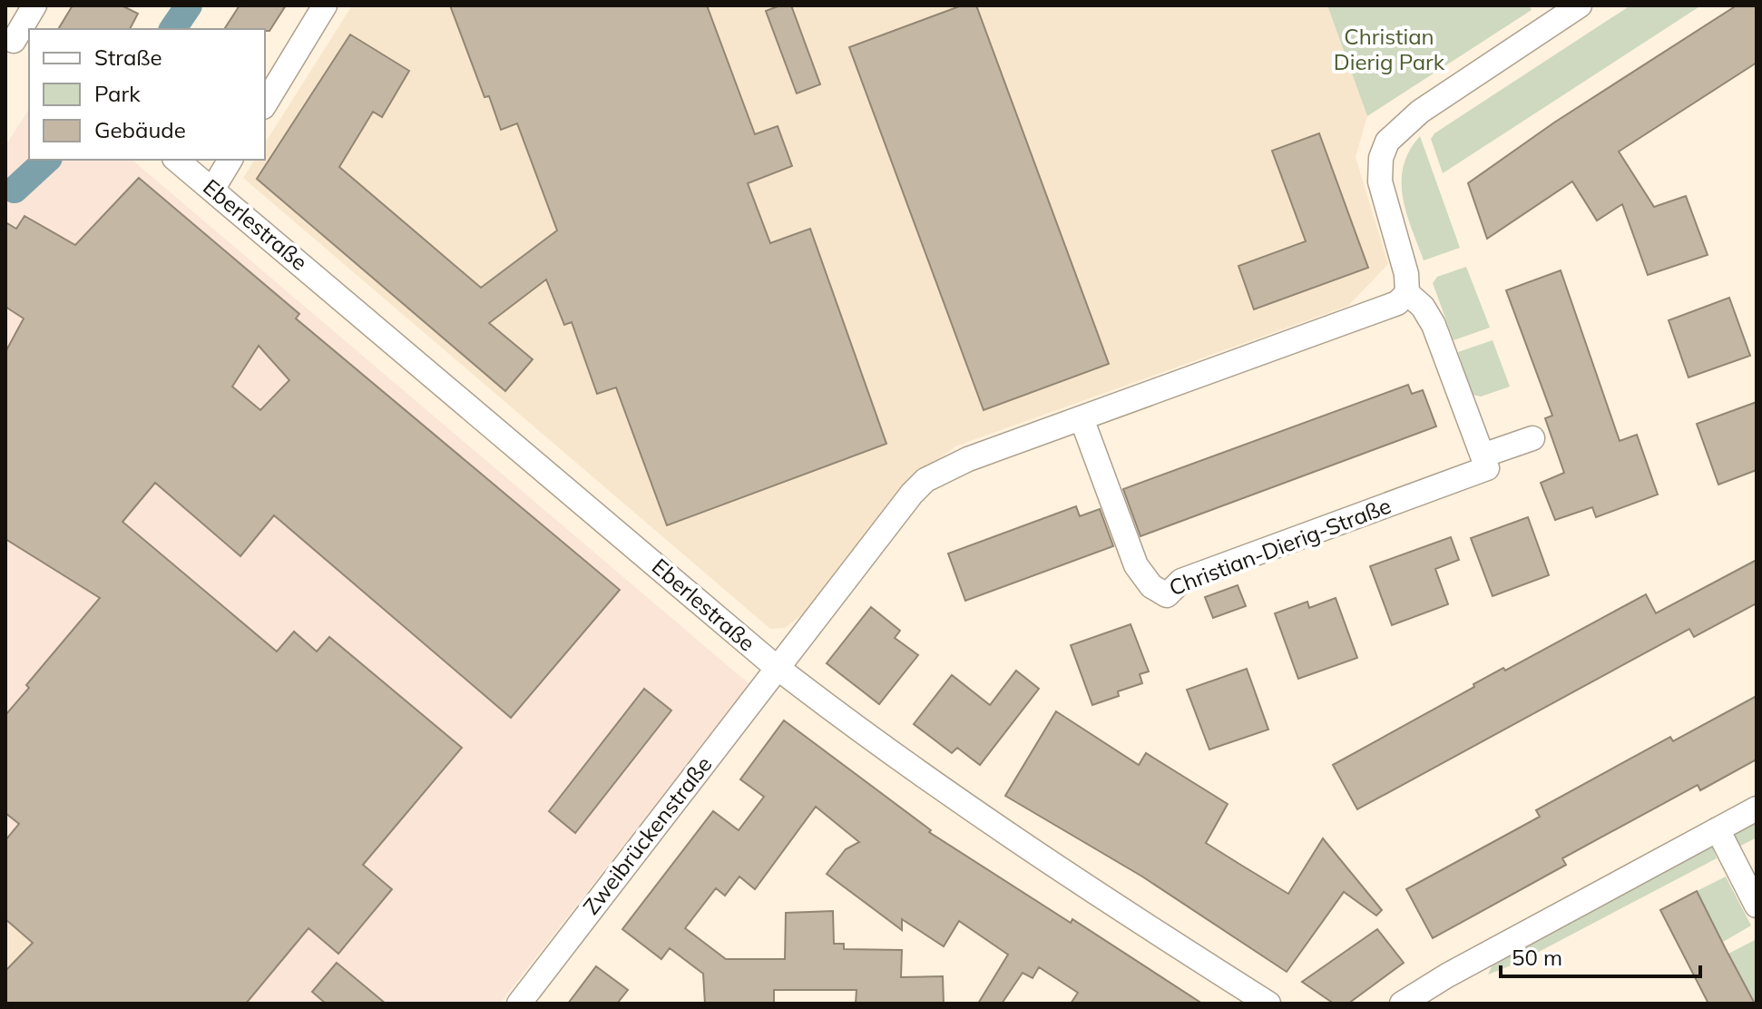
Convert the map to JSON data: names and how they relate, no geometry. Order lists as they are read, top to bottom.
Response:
{
  "streets": {
    "street": ["Eberlestraße", "Christian-Dierig-Straße", "Zweibrückenstraße"]
  },
  "crossings": [
    ["Eberlestraße", "Zweibrückenstraße"]
  ],
  "parks": ["Christian Dierig Park"],
  "legend": ["Straße", "Park", "Gebäude"],
  "scale_bar": "50 m"
}
